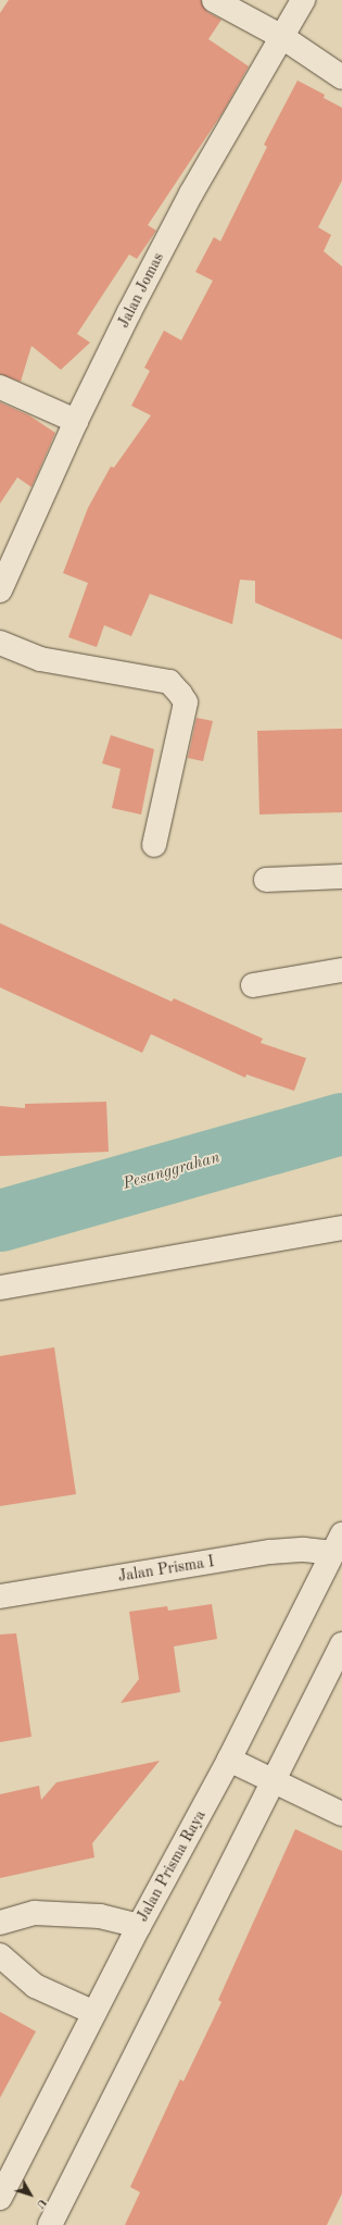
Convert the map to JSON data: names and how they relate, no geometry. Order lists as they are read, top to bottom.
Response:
{
  "streets": {
    "street": ["Jalan Jomas", "Jalan Prisma I", "Jalan Prisma Raya"]
  },
  "crossings": [
    ["Jalan Prisma I", "Jalan Prisma Raya"]
  ],
  "water": ["Pesanggrahan"],
  "north": "bottom right"
}
